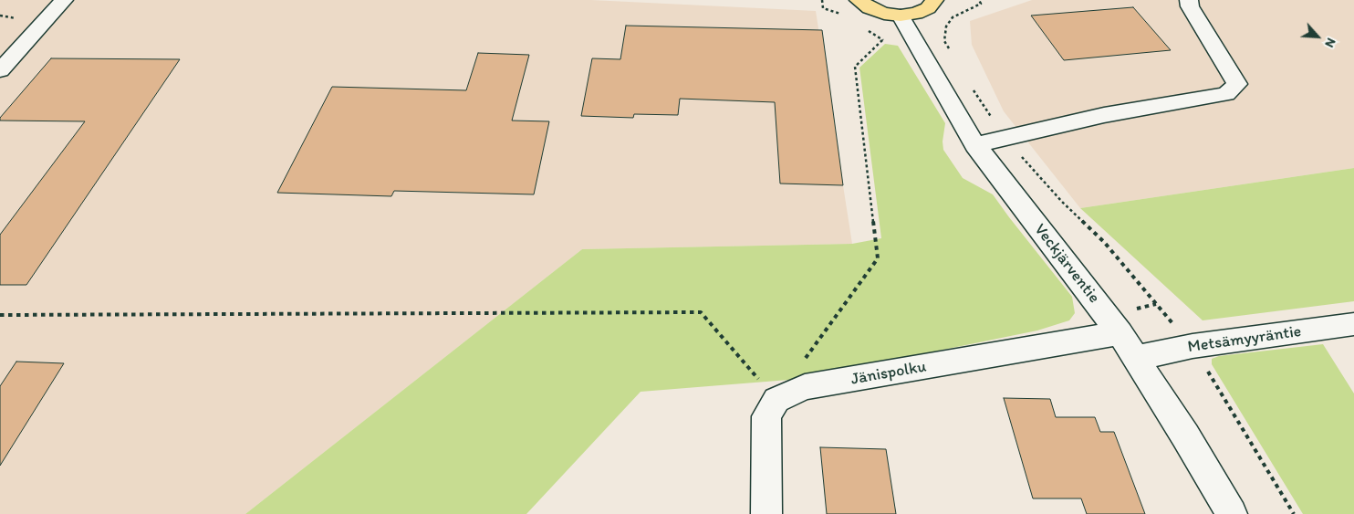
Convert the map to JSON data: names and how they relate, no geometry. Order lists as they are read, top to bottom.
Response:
{
  "streets": {
    "street": ["Veckjärventie", "Metsämyyräntie", "Jänispolku"]
  },
  "crossings": [
    ["Veckjärventie", "Metsämyyräntie"],
    ["Veckjärventie", "Jänispolku"]
  ],
  "north": "bottom right"
}
